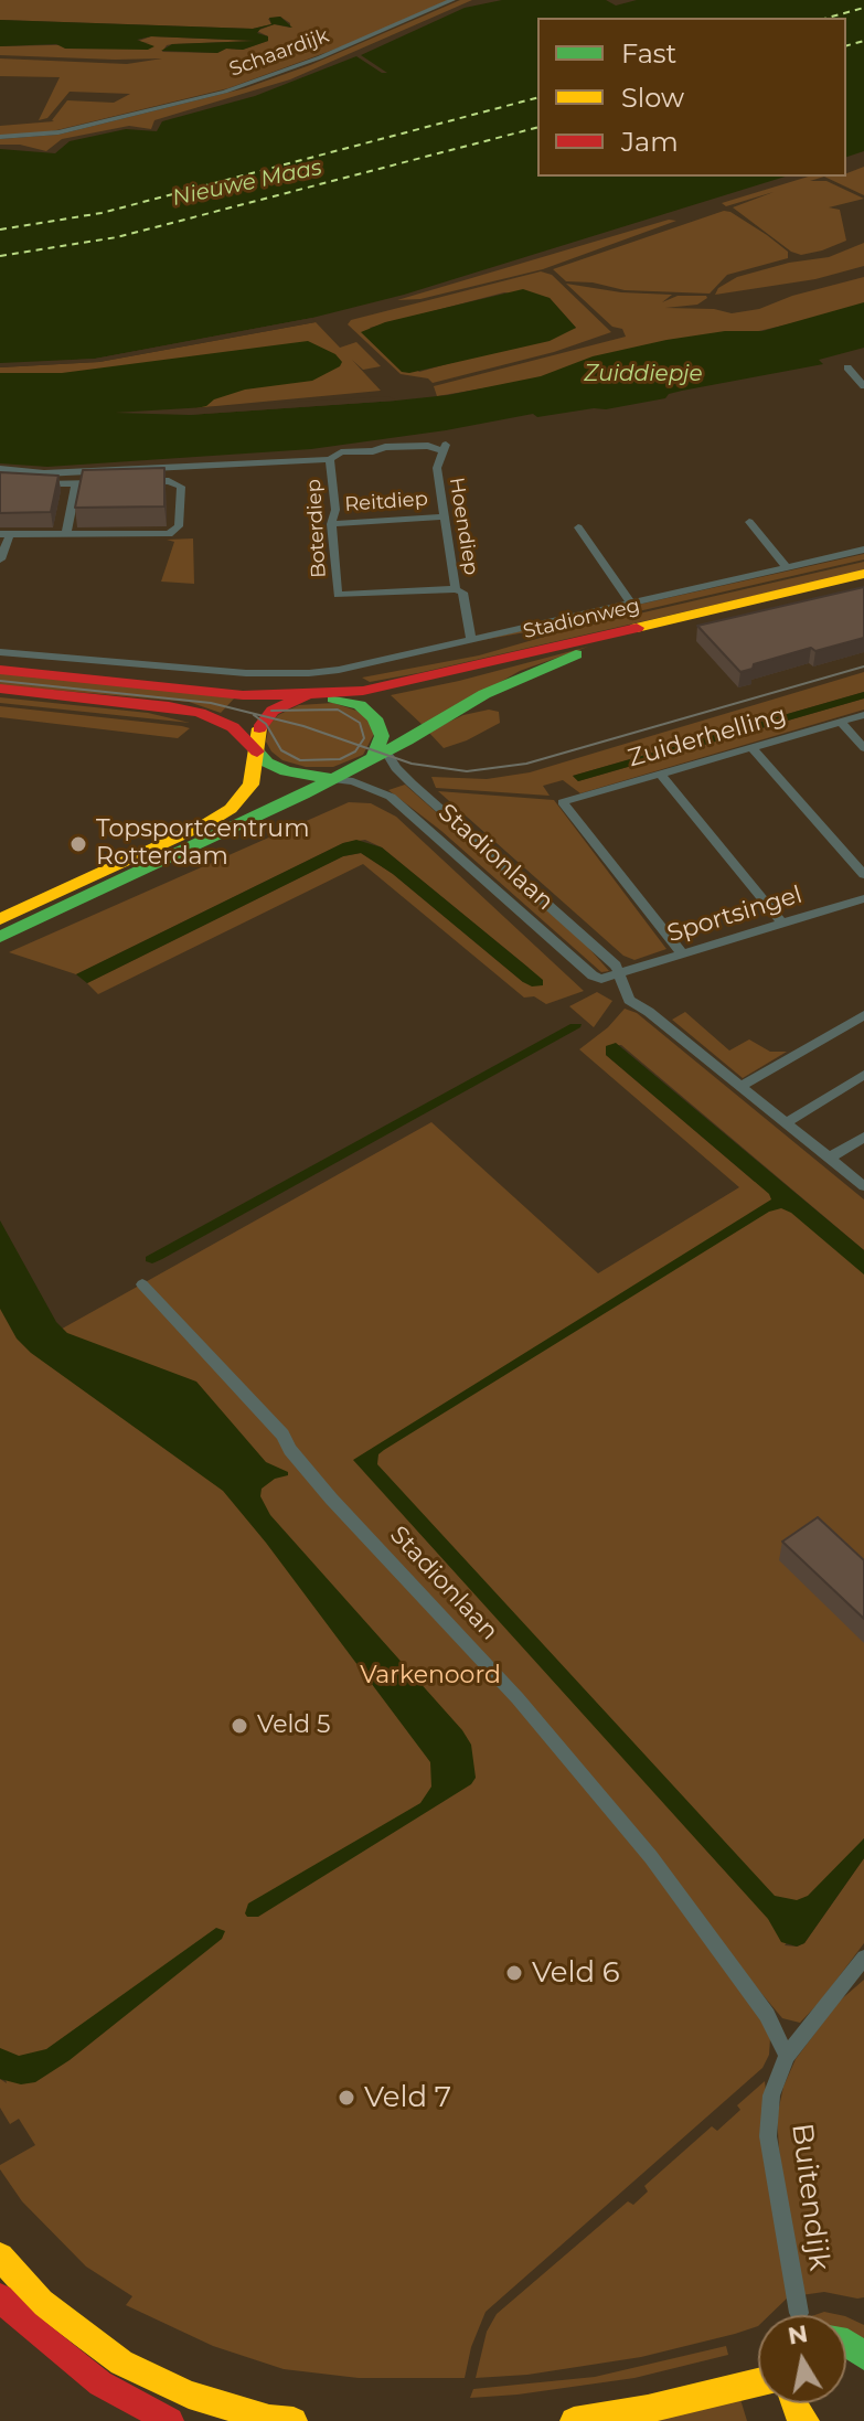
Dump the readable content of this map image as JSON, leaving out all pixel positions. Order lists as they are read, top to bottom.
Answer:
{
  "streets": {
    "main road": ["Stadionweg"],
    "street": [
      "Schaardijk",
      "Reitdiep",
      "Hoendiep",
      "Boterdiep",
      "Zuiderhelling",
      "Stadionlaan",
      "Sportsingel",
      "Buitendijk"
    ]
  },
  "crossings": [
    ["Reitdiep", "Hoendiep"],
    ["Reitdiep", "Boterdiep"],
    ["Hoendiep", "Boterdiep"],
    ["Hoendiep", "Stadionweg"],
    ["Stadionweg", "Stadionlaan"],
    ["Zuiderhelling", "Sportsingel"],
    ["Stadionlaan", "Sportsingel"],
    ["Stadionlaan", "Buitendijk"]
  ],
  "water": ["Nieuwe Maas", "Zuiddiepje"],
  "parks": ["Varkenoord"],
  "places": [
    "Topsportcentrum Rotterdam",
    "Veld 5",
    "Veld 6",
    "Veld 7"
  ],
  "legend": ["Fast", "Slow", "Jam"],
  "north": "top"
}
